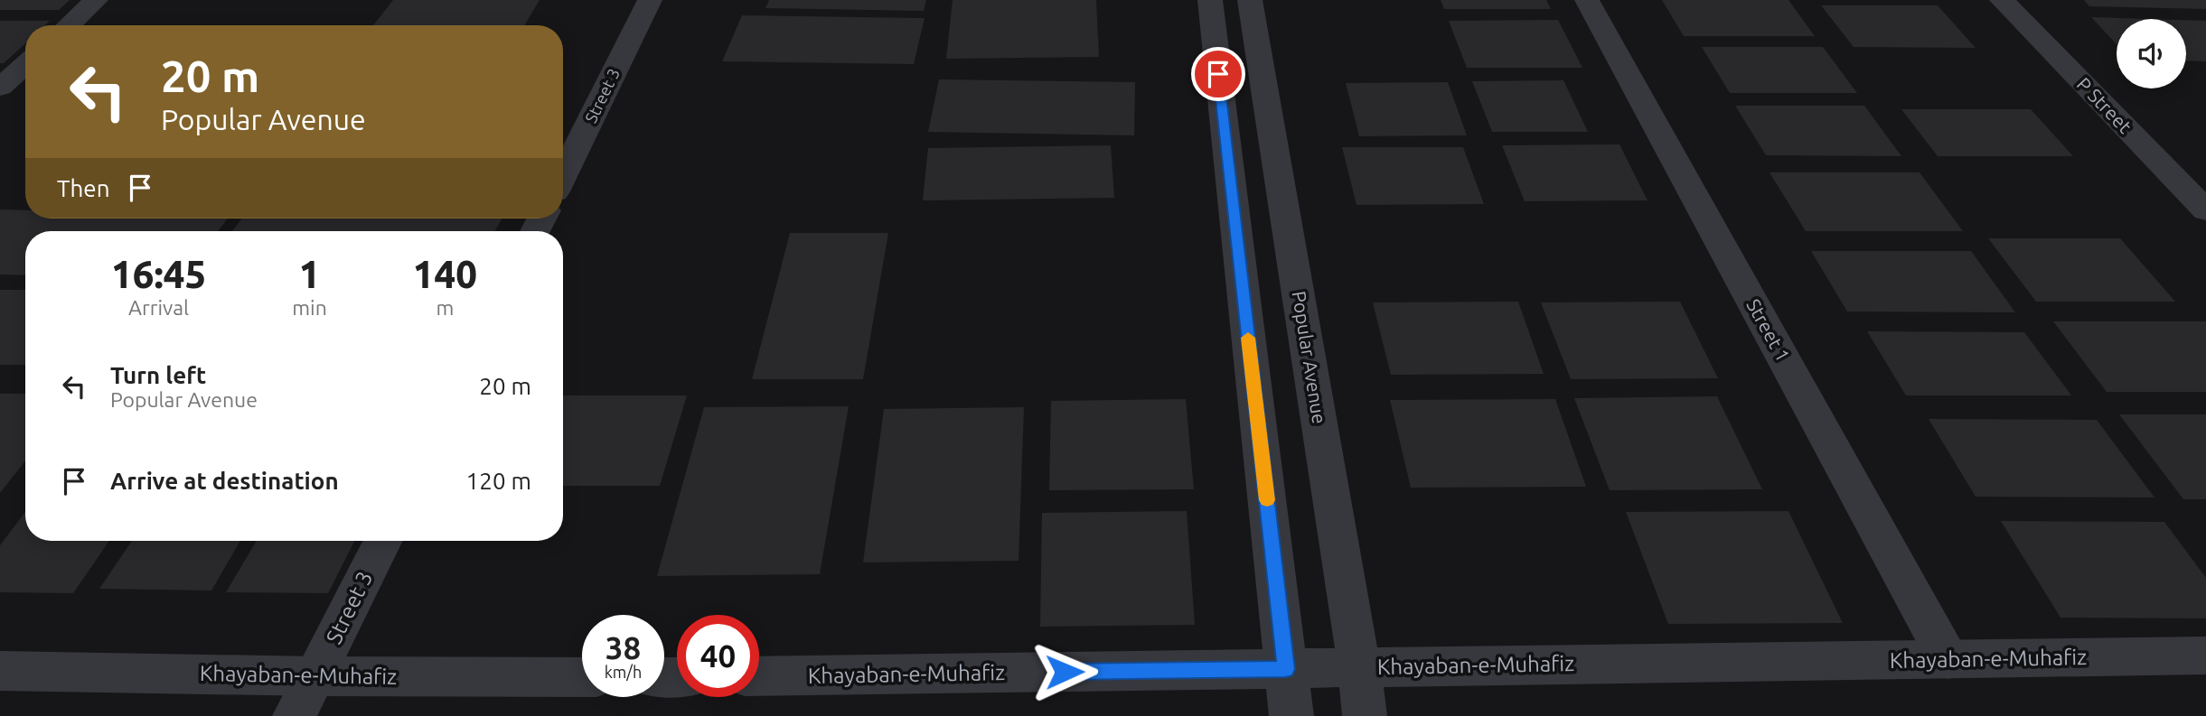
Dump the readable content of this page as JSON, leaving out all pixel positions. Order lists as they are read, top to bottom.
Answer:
{
  "streets": {
    "street": [
      "Street 3",
      "P Street",
      "Street 1",
      "Popular Avenue",
      "Khayaban-e-Muhafiz"
    ]
  },
  "crossings": [
    ["Street 3", "Khayaban-e-Muhafiz"],
    ["Street 1", "Khayaban-e-Muhafiz"],
    ["Popular Avenue", "Khayaban-e-Muhafiz"]
  ],
  "page": {
    "turn": ["20 m", "Popular Avenue"],
    "then": "Then",
    "eta": [
      "16:45",
      "Arrival",
      "1",
      "min",
      "140",
      "m"
    ],
    "list": [
      {
        "name": "Turn left",
        "note": "Popular Avenue",
        "value": "20 m"
      },
      {
        "name": "Arrive at destination",
        "value": "120 m"
      }
    ],
    "speed": "38 km/h",
    "limit": "40"
  }
}
